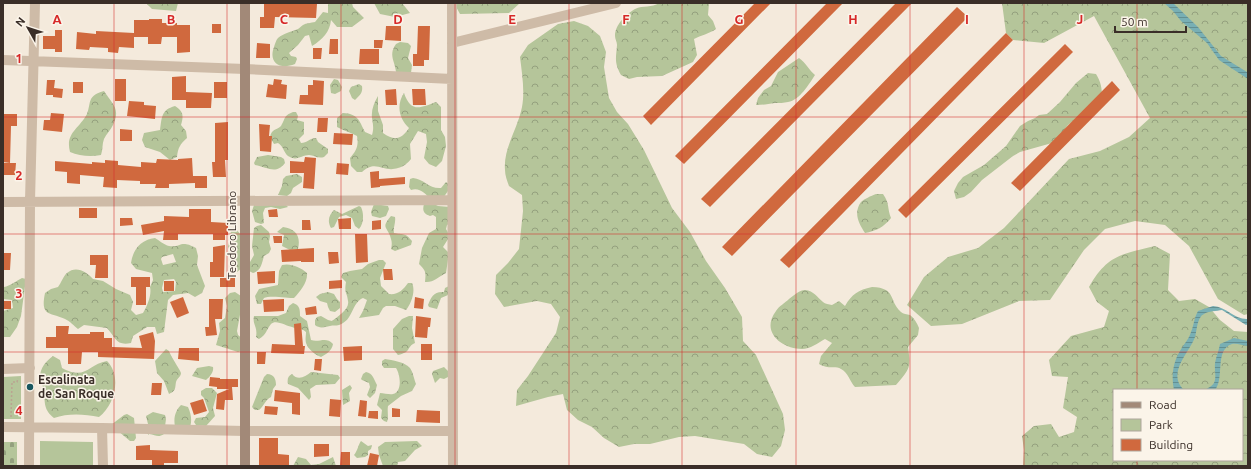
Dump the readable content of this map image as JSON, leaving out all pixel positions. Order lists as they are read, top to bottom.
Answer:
{
  "streets": {
    "main road": ["Teodoro Librano"]
  },
  "places": ["Escalinata de San Roque"],
  "legend": ["Road", "Park", "Building"],
  "scale_bar": "50 m",
  "north": "top left",
  "grid": {
    "columns": [
      "A",
      "B",
      "C",
      "D",
      "E",
      "F",
      "G",
      "H",
      "I",
      "J"
    ],
    "rows": [
      "1",
      "2",
      "3",
      "4"
    ]
  }
}
